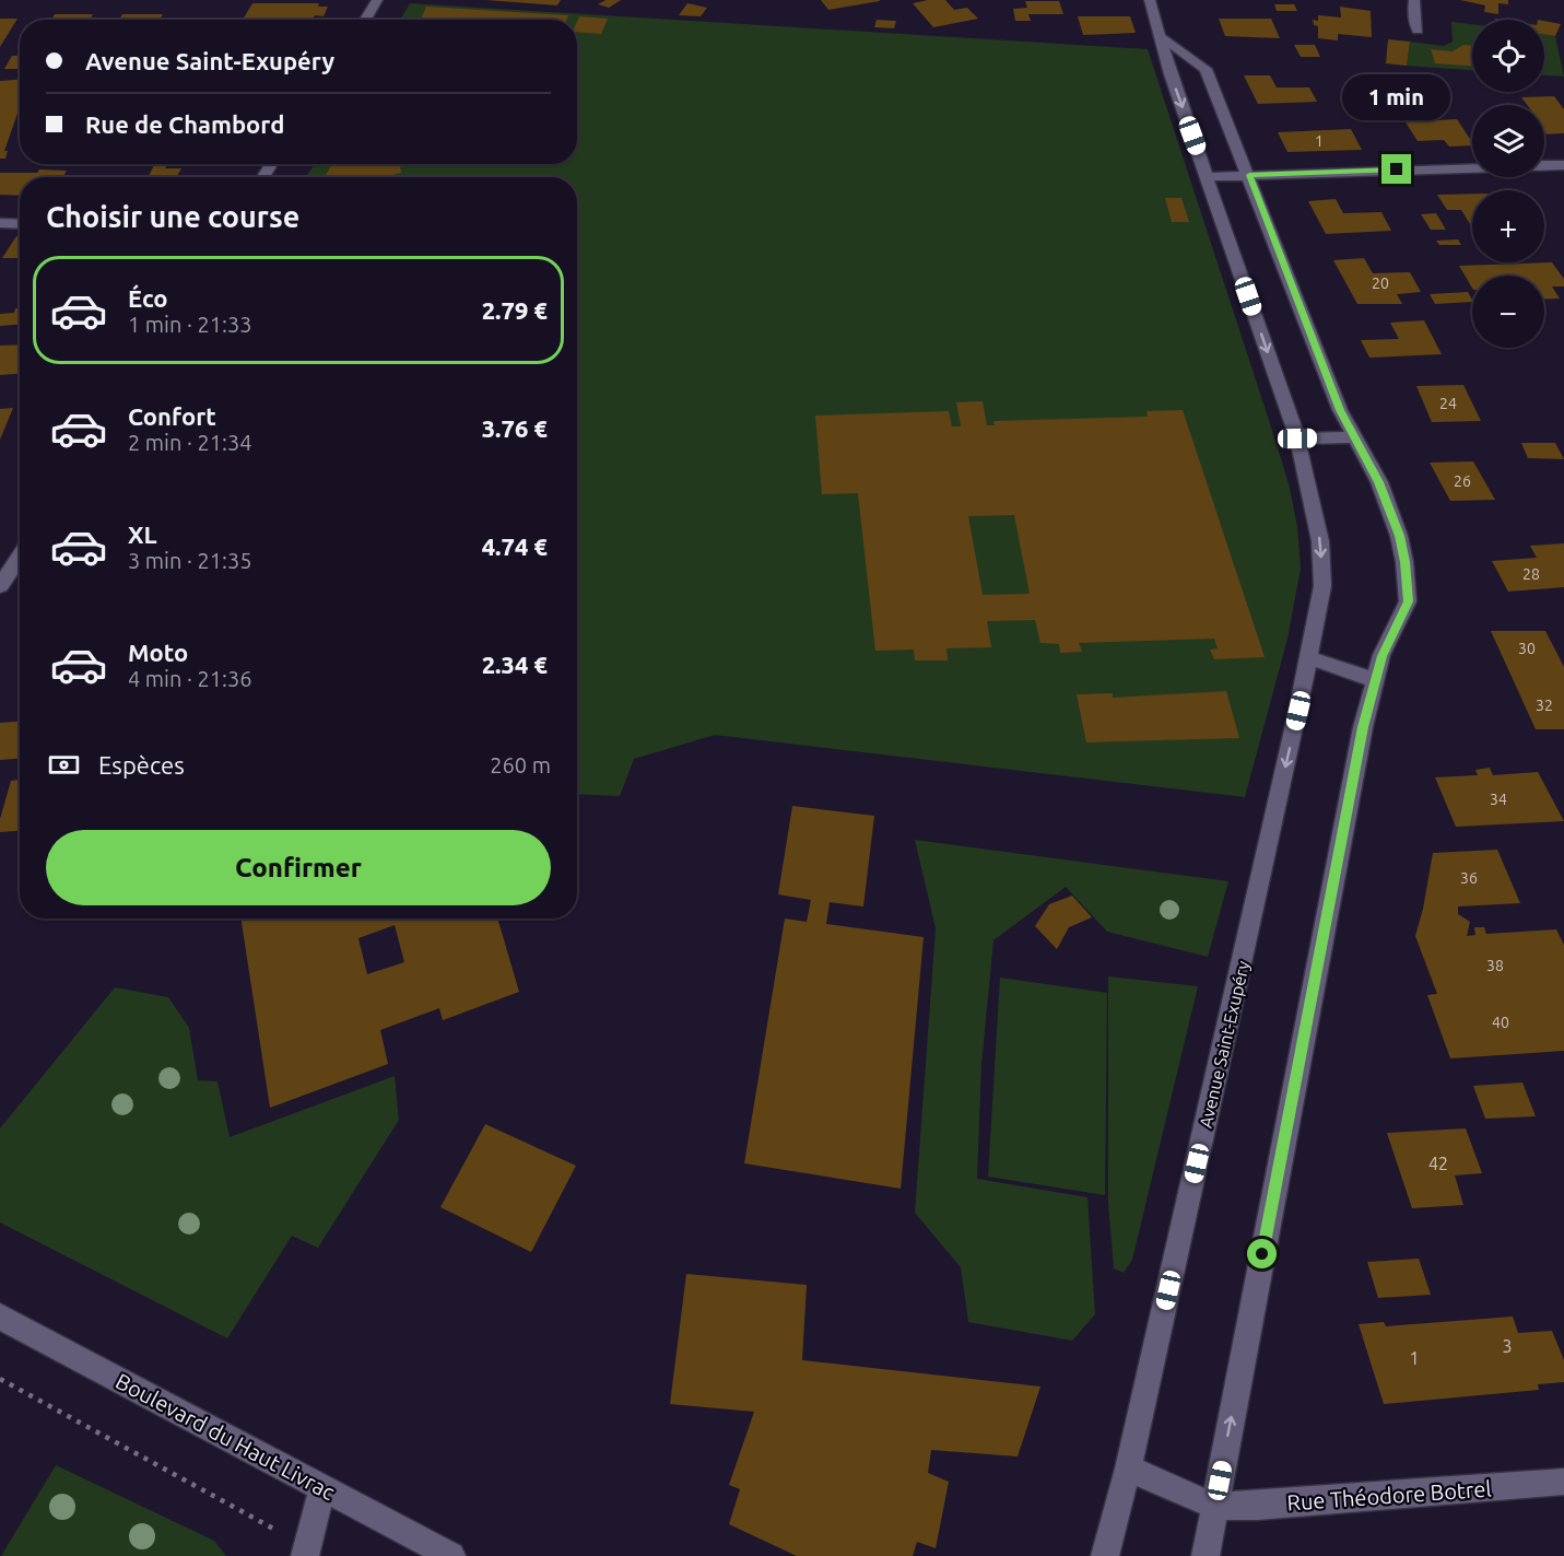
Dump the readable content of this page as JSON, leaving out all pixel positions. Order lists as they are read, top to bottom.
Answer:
{
  "streets": {
    "street": ["Avenue Saint-Exupéry", "Boulevard du Haut Livrac", "Rue Théodore Botrel"]
  },
  "house_numbers": [
    "1",
    "20",
    "24",
    "26",
    "28",
    "30",
    "32",
    "34",
    "36",
    "38",
    "40",
    "42",
    "3",
    "1"
  ],
  "page": {
    "map_buttons": ["+", "−"],
    "banner": ["Avenue Saint-Exupéry", "Rue de Chambord"],
    "bubble": "1 min",
    "heading": "Choisir une course",
    "list": [
      {
        "name": "Éco",
        "note": "1 min · 21:33",
        "value": "2.79 €"
      },
      {
        "name": "Confort",
        "note": "2 min · 21:34",
        "value": "3.76 €"
      },
      {
        "name": "XL",
        "note": "3 min · 21:35",
        "value": "4.74 €"
      },
      {
        "name": "Moto",
        "note": "4 min · 21:36",
        "value": "2.34 €"
      }
    ],
    "pay": ["Espèces", "260 m"],
    "buttons": "Confirmer"
  }
}
